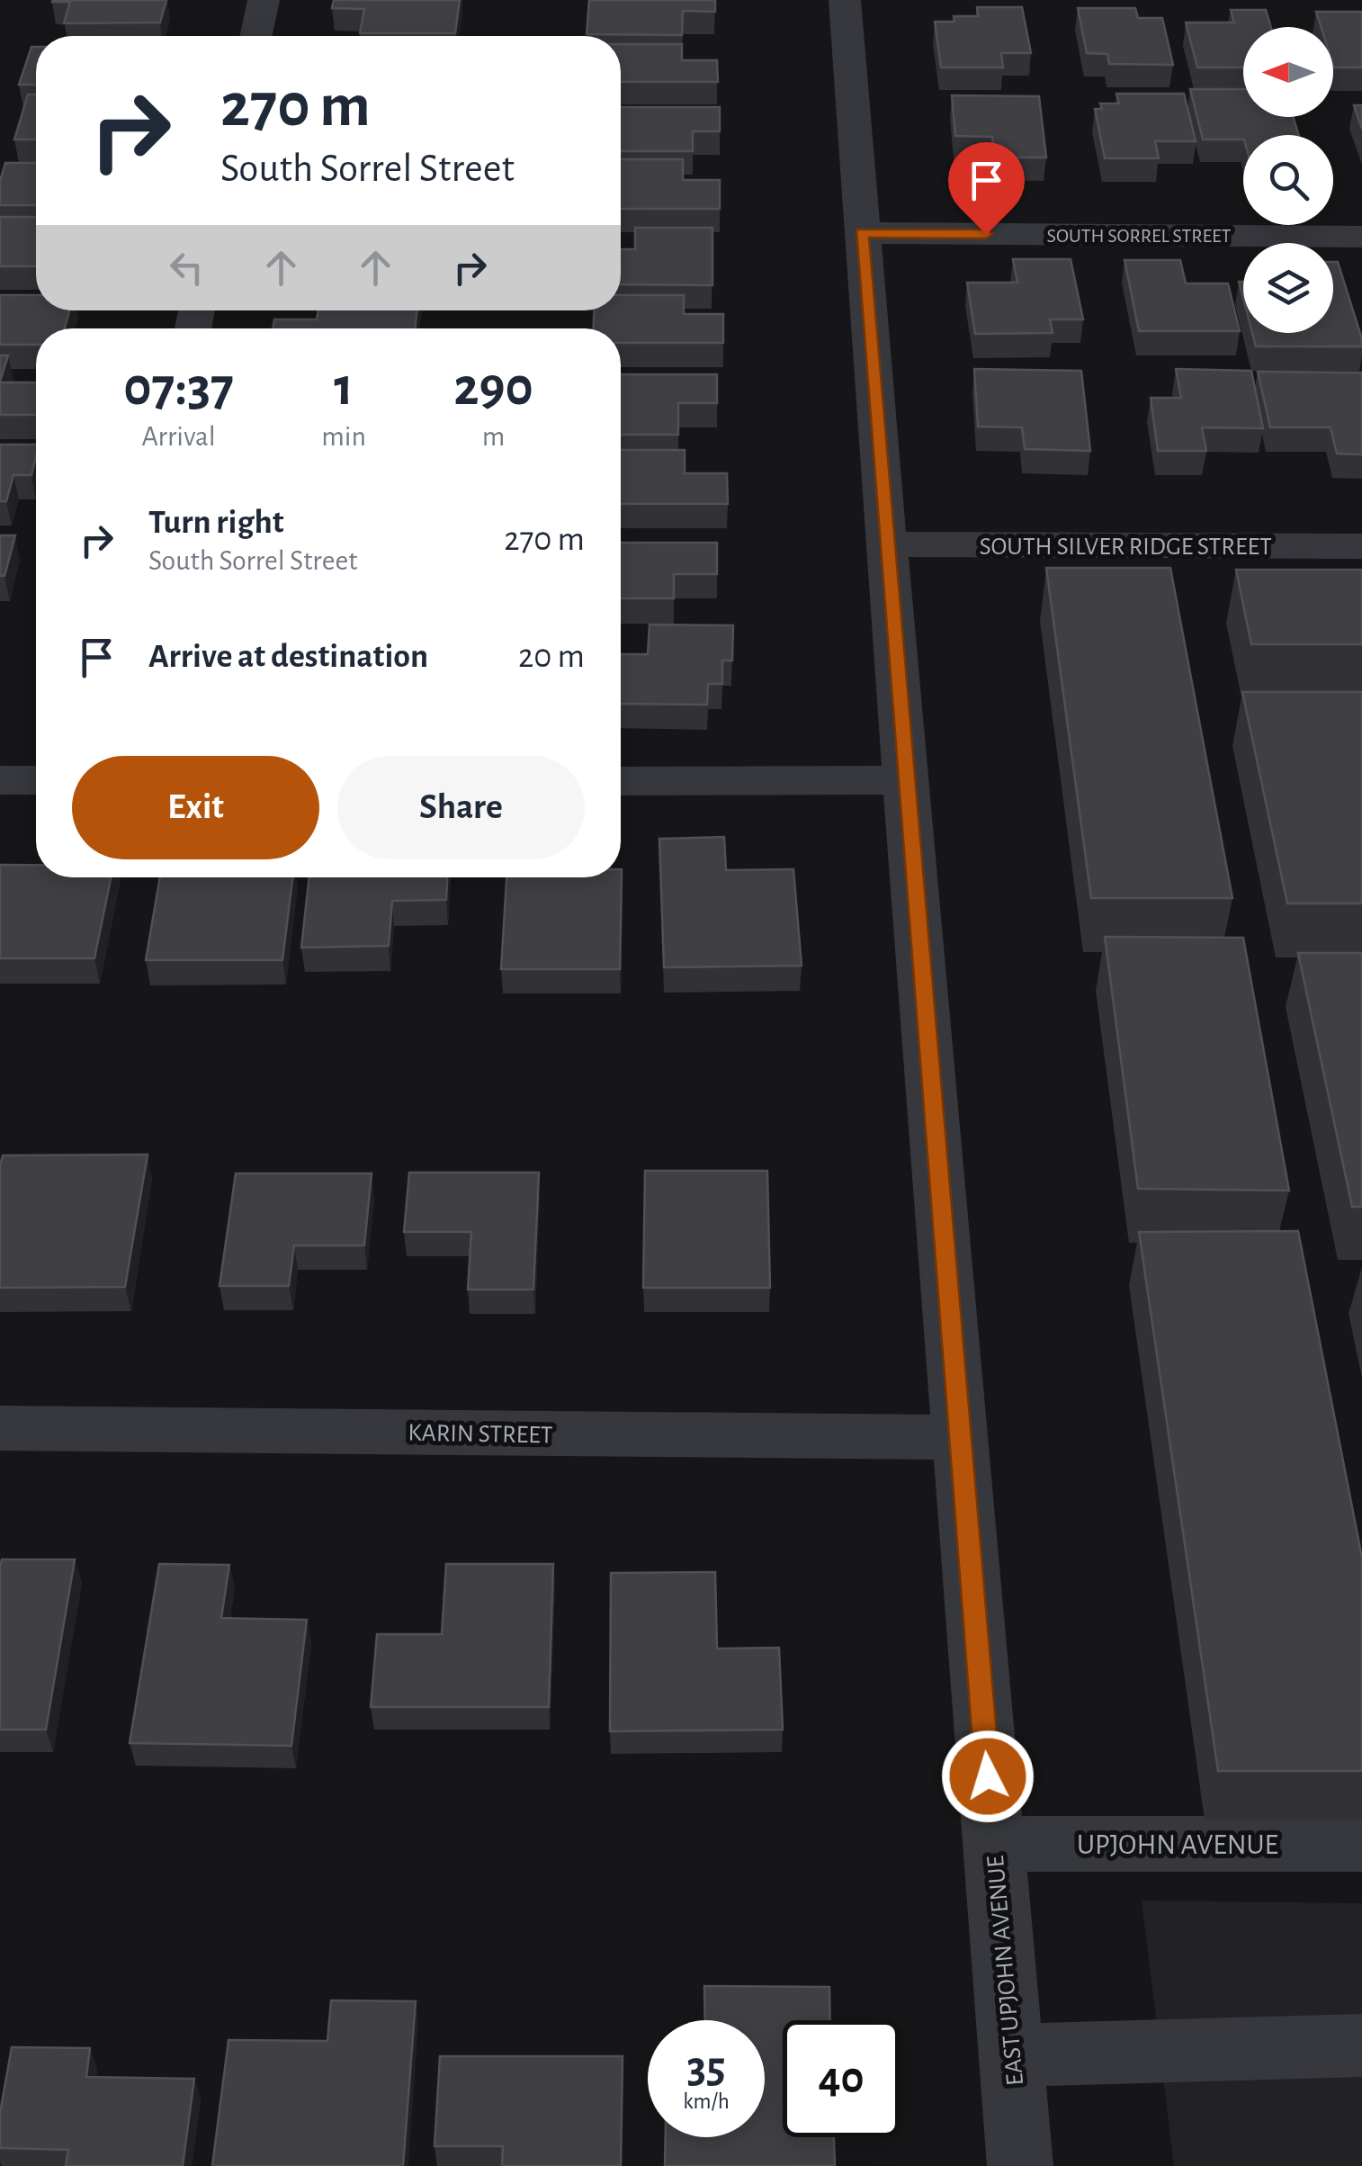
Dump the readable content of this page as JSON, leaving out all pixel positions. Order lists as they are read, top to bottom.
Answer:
{
  "streets": {
    "street": [
      "SOUTH SORREL STREET",
      "SOUTH SILVER RIDGE STREET",
      "KARIN STREET",
      "UPJOHN AVENUE",
      "EAST UPJOHN AVENUE"
    ]
  },
  "crossings": [
    ["SOUTH SORREL STREET", "EAST UPJOHN AVENUE"],
    ["SOUTH SILVER RIDGE STREET", "EAST UPJOHN AVENUE"],
    ["KARIN STREET", "EAST UPJOHN AVENUE"],
    ["UPJOHN AVENUE", "EAST UPJOHN AVENUE"]
  ],
  "north": "left",
  "page": {
    "turn": ["270 m", "South Sorrel Street"],
    "eta": [
      "07:37",
      "Arrival",
      "1",
      "min",
      "290",
      "m"
    ],
    "list": [
      {
        "name": "Turn right",
        "note": "South Sorrel Street",
        "value": "270 m"
      },
      {
        "name": "Arrive at destination",
        "value": "20 m"
      }
    ],
    "buttons": ["Exit", "Share"],
    "speed": "35 km/h",
    "limit": "40"
  }
}
